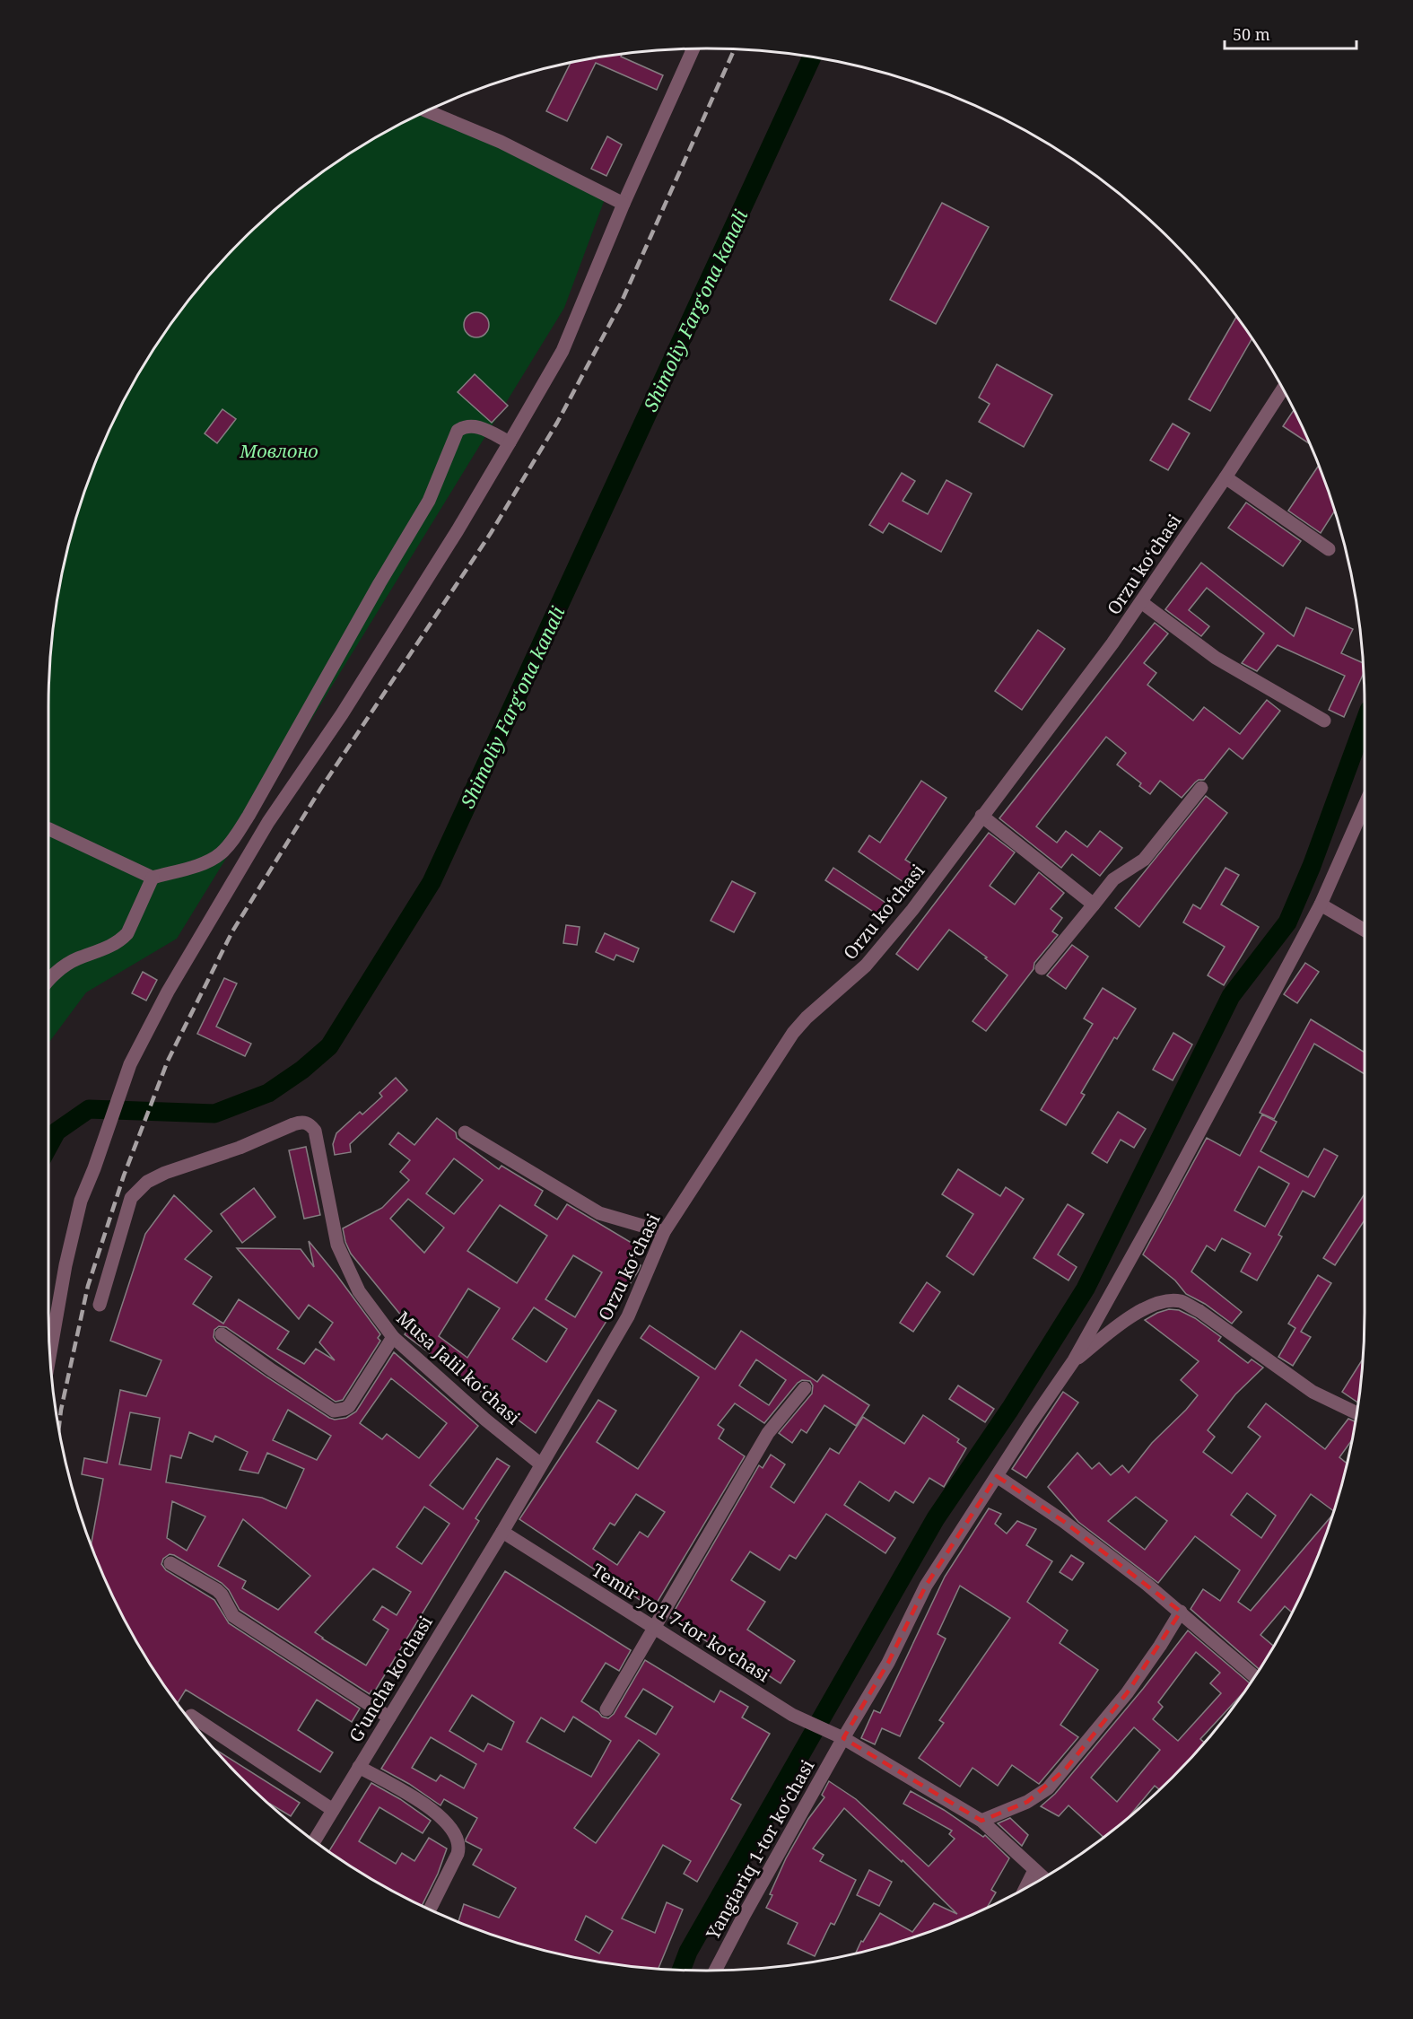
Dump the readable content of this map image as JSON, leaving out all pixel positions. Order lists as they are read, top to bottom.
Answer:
{
  "streets": {
    "street": [
      "Orzu koʻchasi",
      "Musa Jalil koʻchasi",
      "Temir yoʻl 7-tor koʻchasi",
      "G'uncha ko'chasi",
      "Yangiariq 1-tor koʻchasi"
    ]
  },
  "crossings": [
    ["Orzu koʻchasi", "Musa Jalil koʻchasi"],
    ["Orzu koʻchasi", "Temir yoʻl 7-tor koʻchasi"],
    ["Orzu koʻchasi", "G'uncha ko'chasi"],
    ["Temir yoʻl 7-tor koʻchasi", "G'uncha ko'chasi"],
    ["Temir yoʻl 7-tor koʻchasi", "Yangiariq 1-tor koʻchasi"]
  ],
  "water": ["Shimoliy Fargʻona kanali"],
  "parks": ["Мовлоно"],
  "scale_bar": "50 m"
}
